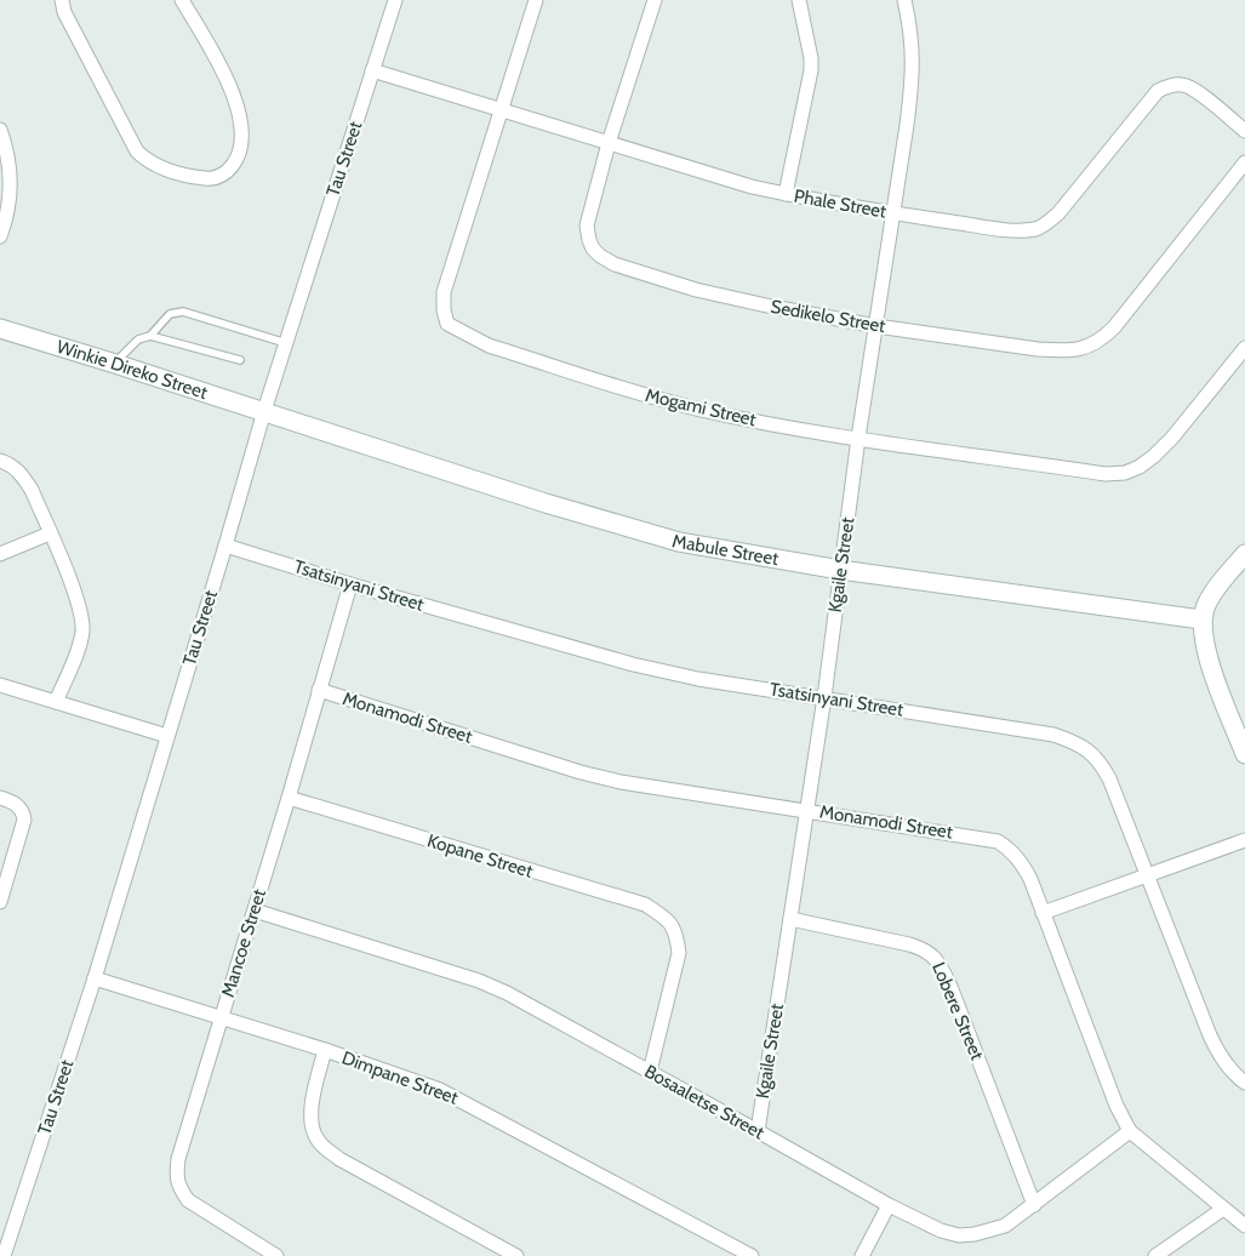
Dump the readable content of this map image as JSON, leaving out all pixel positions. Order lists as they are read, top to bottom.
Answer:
{
  "streets": {
    "street": [
      "Tau Street",
      "Phale Street",
      "Sedikelo Street",
      "Winkie Direko Street",
      "Mogami Street",
      "Mabule Street",
      "Kgaile Street",
      "Tsatsinyani Street",
      "Monamodi Street",
      "Kopane Street",
      "Mancoe Street",
      "Lobere Street",
      "Dimpane Street",
      "Bosaaletse Street"
    ]
  },
  "crossings": [
    ["Tau Street", "Phale Street"],
    ["Tau Street", "Winkie Direko Street"],
    ["Tau Street", "Mabule Street"],
    ["Tau Street", "Tsatsinyani Street"],
    ["Tau Street", "Dimpane Street"],
    ["Phale Street", "Sedikelo Street"],
    ["Phale Street", "Mogami Street"],
    ["Phale Street", "Kgaile Street"],
    ["Sedikelo Street", "Kgaile Street"],
    ["Winkie Direko Street", "Mabule Street"],
    ["Mogami Street", "Kgaile Street"],
    ["Mabule Street", "Kgaile Street"],
    ["Kgaile Street", "Tsatsinyani Street"],
    ["Kgaile Street", "Monamodi Street"],
    ["Kgaile Street", "Lobere Street"],
    ["Kgaile Street", "Bosaaletse Street"],
    ["Tsatsinyani Street", "Mancoe Street"],
    ["Monamodi Street", "Mancoe Street"],
    ["Monamodi Street", "Bosaaletse Street"],
    ["Kopane Street", "Mancoe Street"],
    ["Kopane Street", "Bosaaletse Street"],
    ["Mancoe Street", "Dimpane Street"],
    ["Mancoe Street", "Bosaaletse Street"],
    ["Lobere Street", "Bosaaletse Street"]
  ]
}
